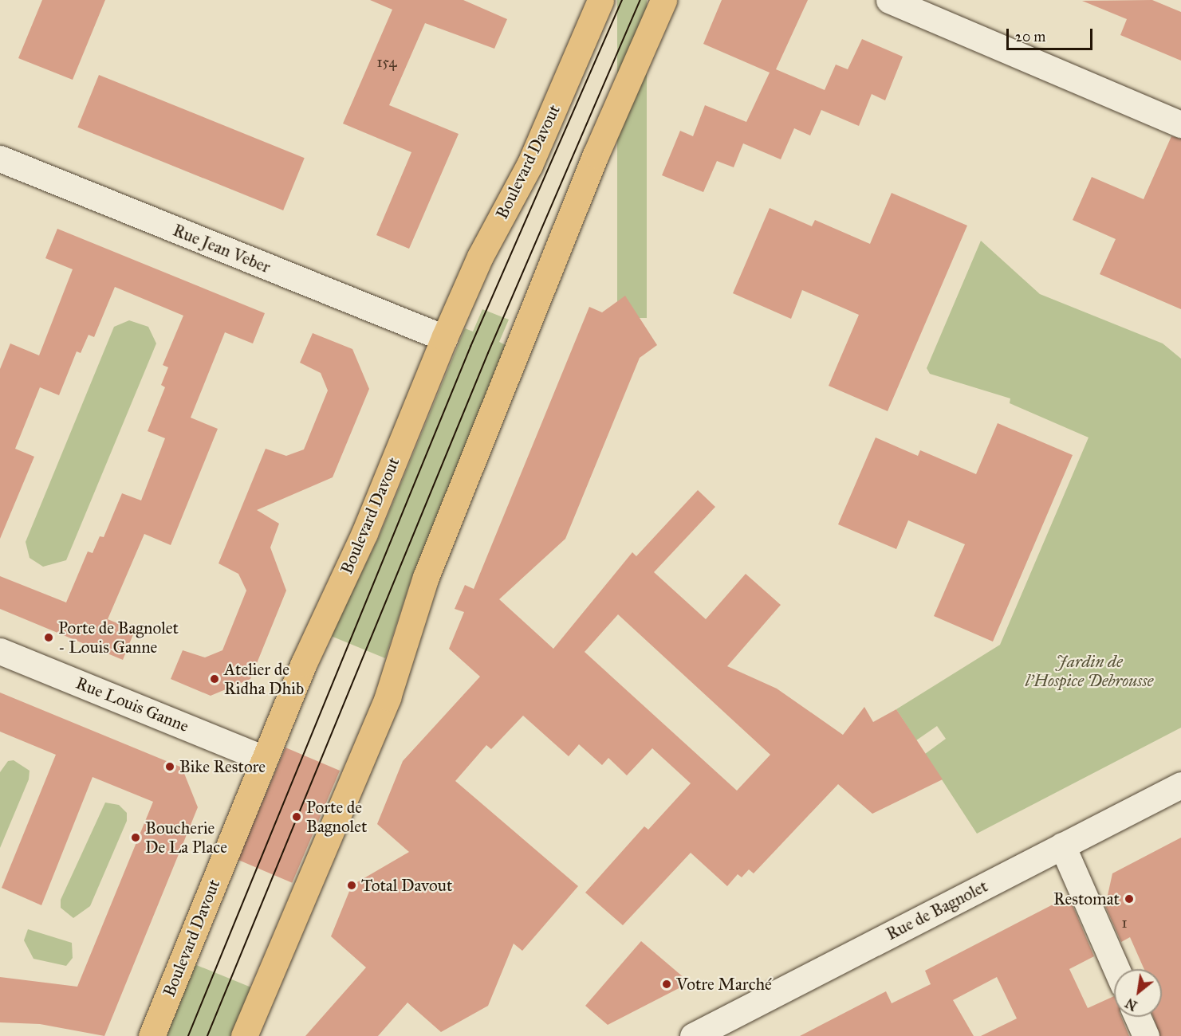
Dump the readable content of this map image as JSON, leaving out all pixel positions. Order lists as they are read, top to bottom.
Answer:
{
  "streets": {
    "main road": ["Boulevard Davout"],
    "street": ["Rue Jean Veber", "Rue Louis Ganne", "Rue de Bagnolet"]
  },
  "crossings": [
    ["Boulevard Davout", "Rue Jean Veber"],
    ["Boulevard Davout", "Rue Louis Ganne"]
  ],
  "parks": ["Jardin de l'Hospice Debrousse"],
  "places": [
    "Porte de Bagnolet - Louis Ganne",
    "Atelier de Ridha Dhib",
    "Bike Restore",
    "Porte de Bagnolet",
    "Boucherie De La Place",
    "Total Davout",
    "Restomat",
    "Votre Marché"
  ],
  "house_numbers": ["154", "1"],
  "scale_bar": "20 m",
  "north": "bottom left"
}
